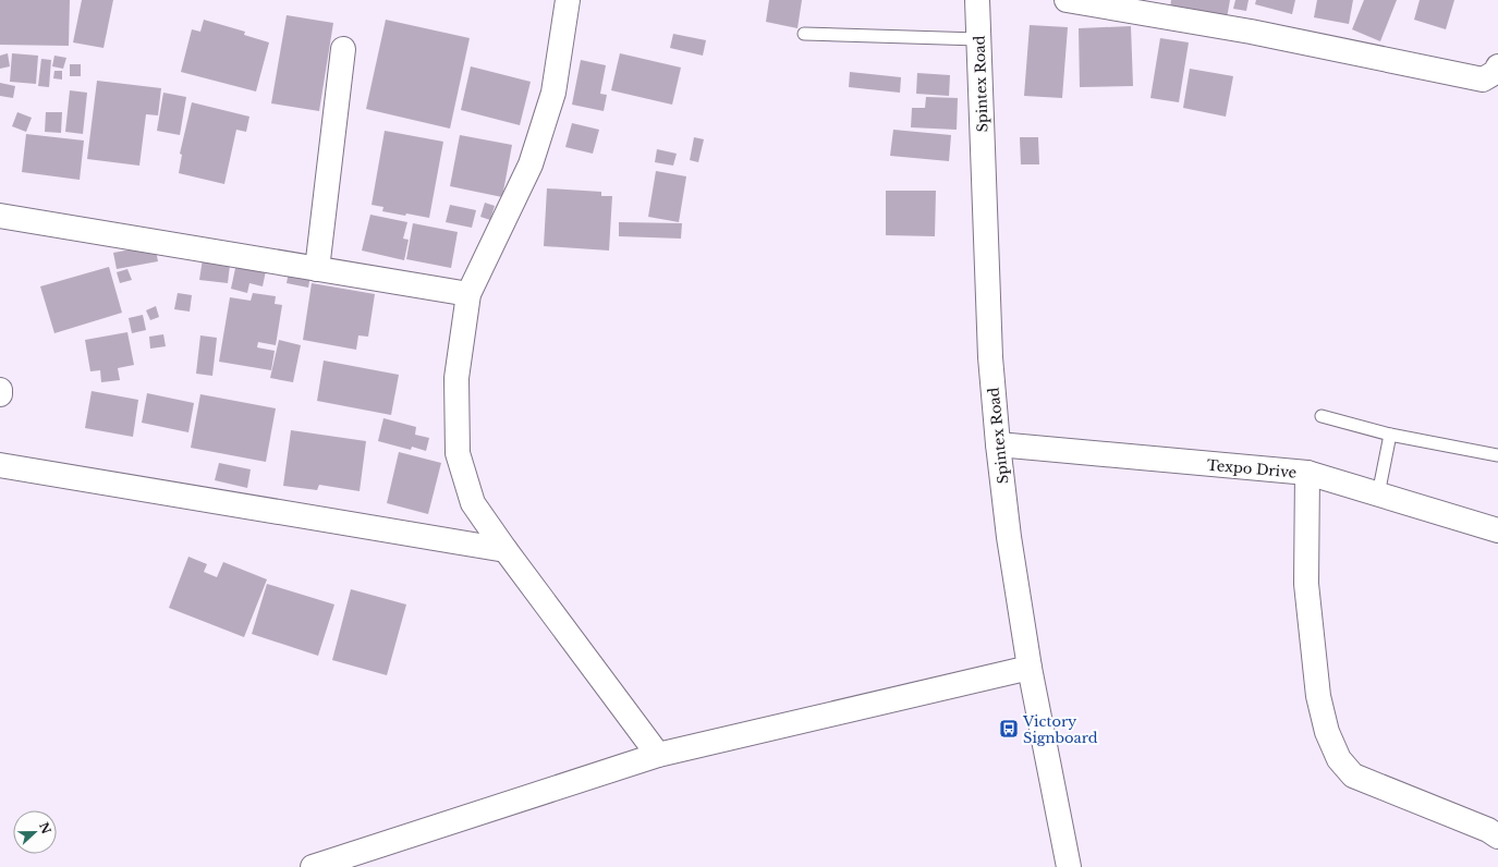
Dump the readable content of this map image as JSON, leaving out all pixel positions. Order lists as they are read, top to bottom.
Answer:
{
  "streets": {
    "street": ["Spintex Road", "Texpo Drive"]
  },
  "crossings": [
    ["Spintex Road", "Texpo Drive"]
  ],
  "places": {
    "bus stop": ["Victory Signboard"]
  },
  "north": "right"
}
